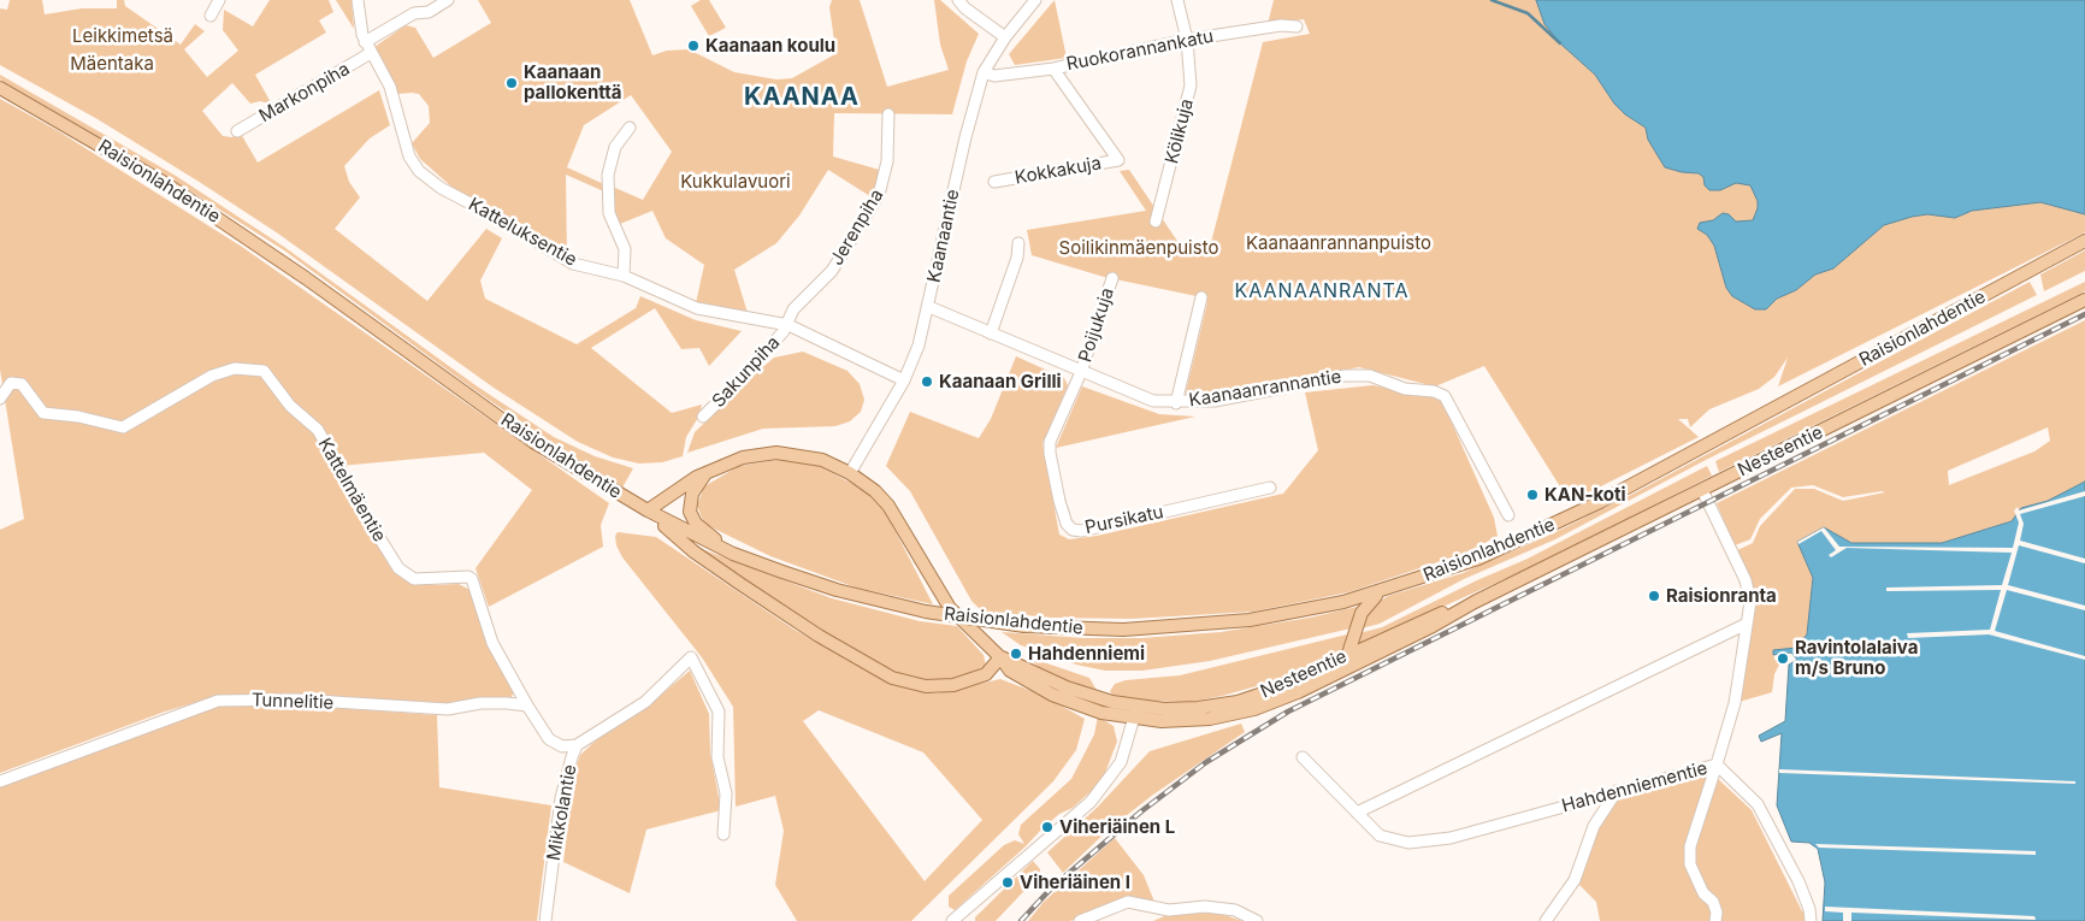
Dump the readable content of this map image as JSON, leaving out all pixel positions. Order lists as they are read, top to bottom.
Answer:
{
  "streets": {
    "main road": ["Raisionlahdentie", "Nesteentie"],
    "street": [
      "Ruokorannankatu",
      "Markonpiha",
      "Kölikuja",
      "Kokkakuja",
      "Jerenpiha",
      "Katteluksentie",
      "Kaanaantie",
      "Poijukuja",
      "Sakunpiha",
      "Kaanaanrannantie",
      "Kattelmäentie",
      "Pursikatu",
      "Tunnelitie",
      "Hahdenniementie",
      "Mikkolantie"
    ]
  },
  "crossings": [
    ["Ruokorannankatu", "Kölikuja"],
    ["Ruokorannankatu", "Kokkakuja"],
    ["Ruokorannankatu", "Kaanaantie"],
    ["Markonpiha", "Katteluksentie"],
    ["Jerenpiha", "Katteluksentie"],
    ["Jerenpiha", "Sakunpiha"],
    ["Katteluksentie", "Kaanaantie"],
    ["Katteluksentie", "Sakunpiha"],
    ["Kaanaantie", "Kaanaanrannantie"],
    ["Poijukuja", "Kaanaanrannantie"],
    ["Poijukuja", "Pursikatu"],
    ["Kaanaanrannantie", "Pursikatu"],
    ["Nesteentie", "Hahdenniementie"],
    ["Kattelmäentie", "Tunnelitie"]
  ],
  "districts": ["KAANAA", "KAANAANRANTA"],
  "parks": [
    "Leikkimetsä",
    "Mäentaka",
    "Kukkulavuori",
    "Kaanaanrannanpuisto",
    "Soilikinmäenpuisto"
  ],
  "places": [
    "Kaanaan koulu",
    "Kaanaan pallokenttä",
    "Kaanaan Grilli",
    "KAN-koti",
    "Raisionranta",
    "Hahdenniemi",
    "Ravintolalaiva m/s Bruno",
    "Viheriäinen L",
    "Viheriäinen I"
  ]
}
